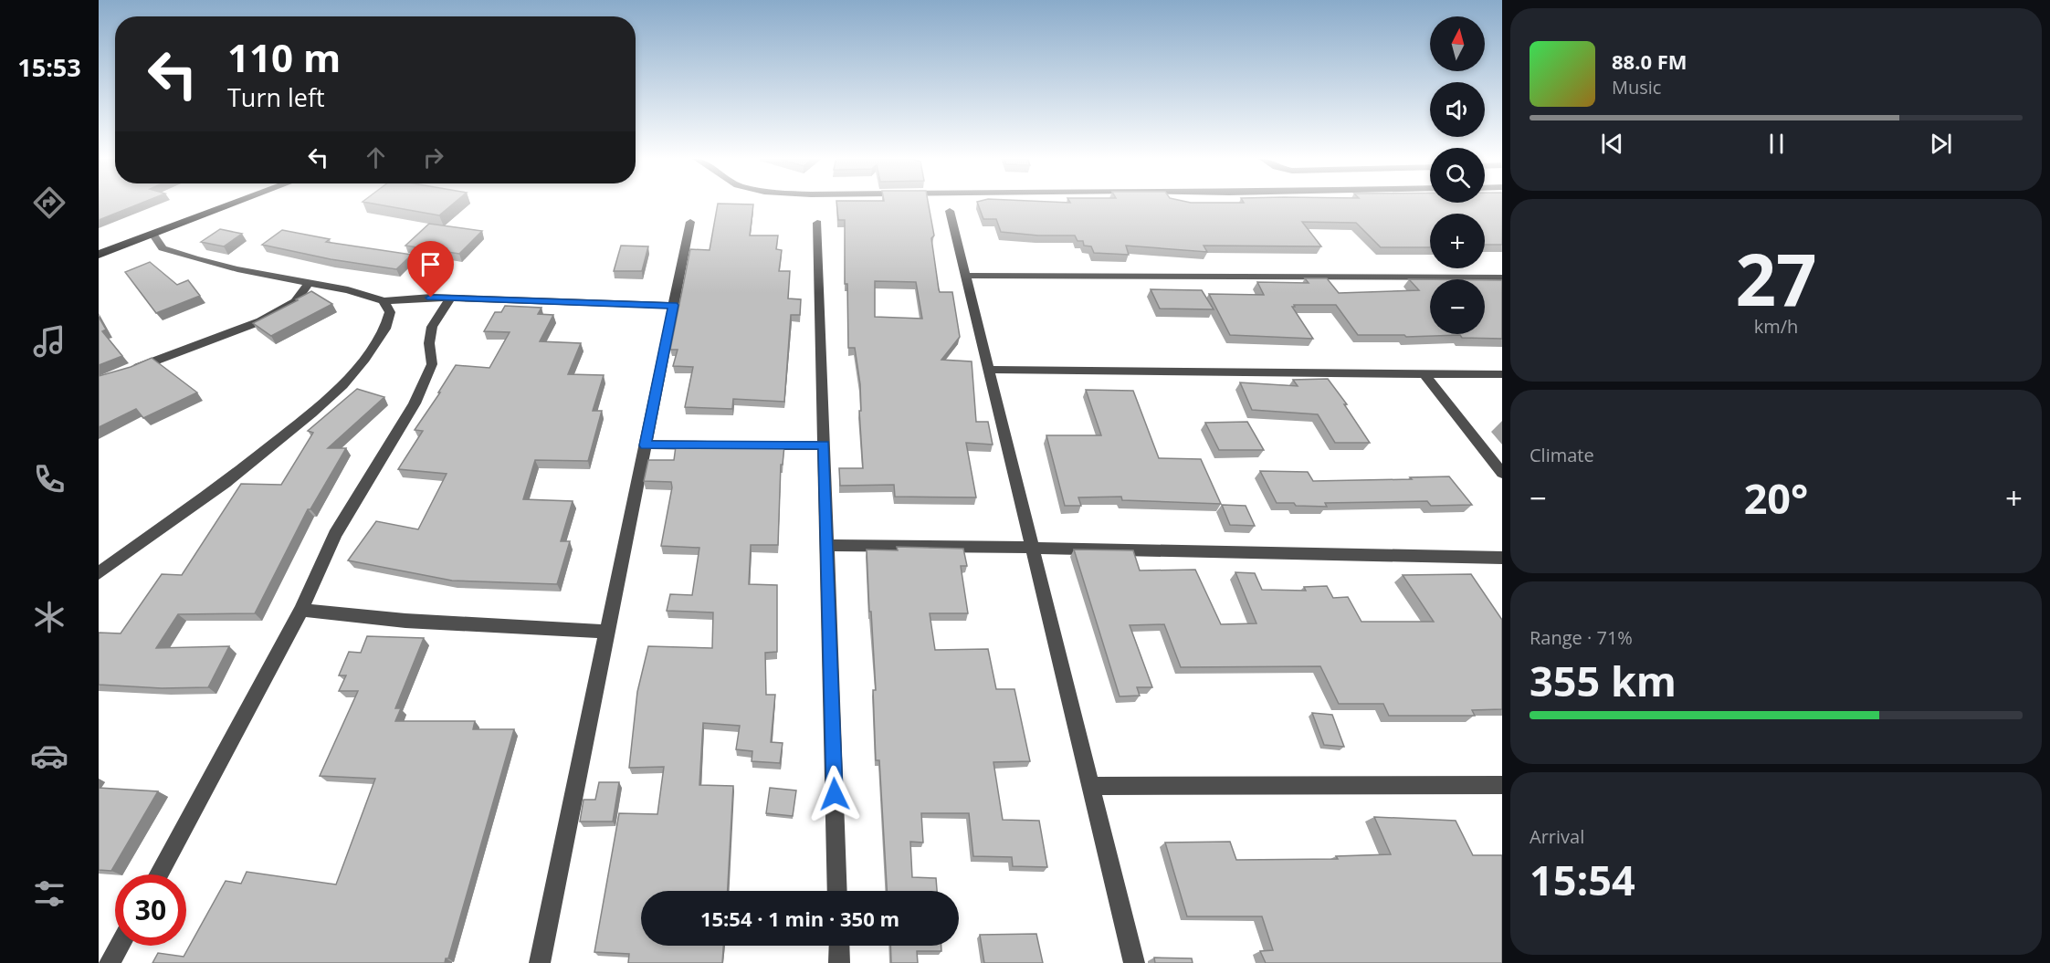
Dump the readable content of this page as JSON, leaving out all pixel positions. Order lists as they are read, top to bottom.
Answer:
{
  "north": "top",
  "page": {
    "tabs": "15:53",
    "map_buttons": ["+", "−"],
    "turn": ["110 m", "Turn left"],
    "song": ["88.0 FM", "Music"],
    "tile": [
      ["27", "km/h"],
      "Climate",
      ["Range · 71%", "355 km"],
      ["Arrival", "15:54"]
    ],
    "heat": ["−", "20°", "+"],
    "limit": "30",
    "trip": "15:54 · 1 min · 350 m"
  }
}
